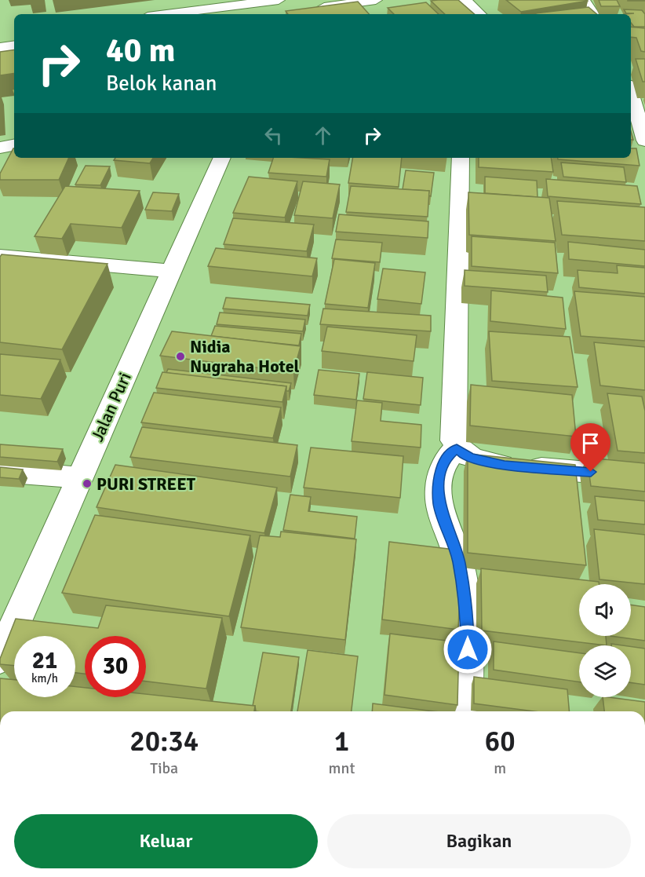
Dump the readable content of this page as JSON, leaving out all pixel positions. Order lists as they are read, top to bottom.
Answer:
{
  "streets": {
    "street": ["Jalan Puri"]
  },
  "places": ["Nidia Nugraha Hotel", "PURI STREET"],
  "page": {
    "turn": ["40 m", "Belok kanan"],
    "speed": "21 km/h",
    "limit": "30",
    "eta": [
      "20:34",
      "Tiba",
      "1",
      "mnt",
      "60",
      "m"
    ],
    "buttons": ["Keluar", "Bagikan"]
  }
}
